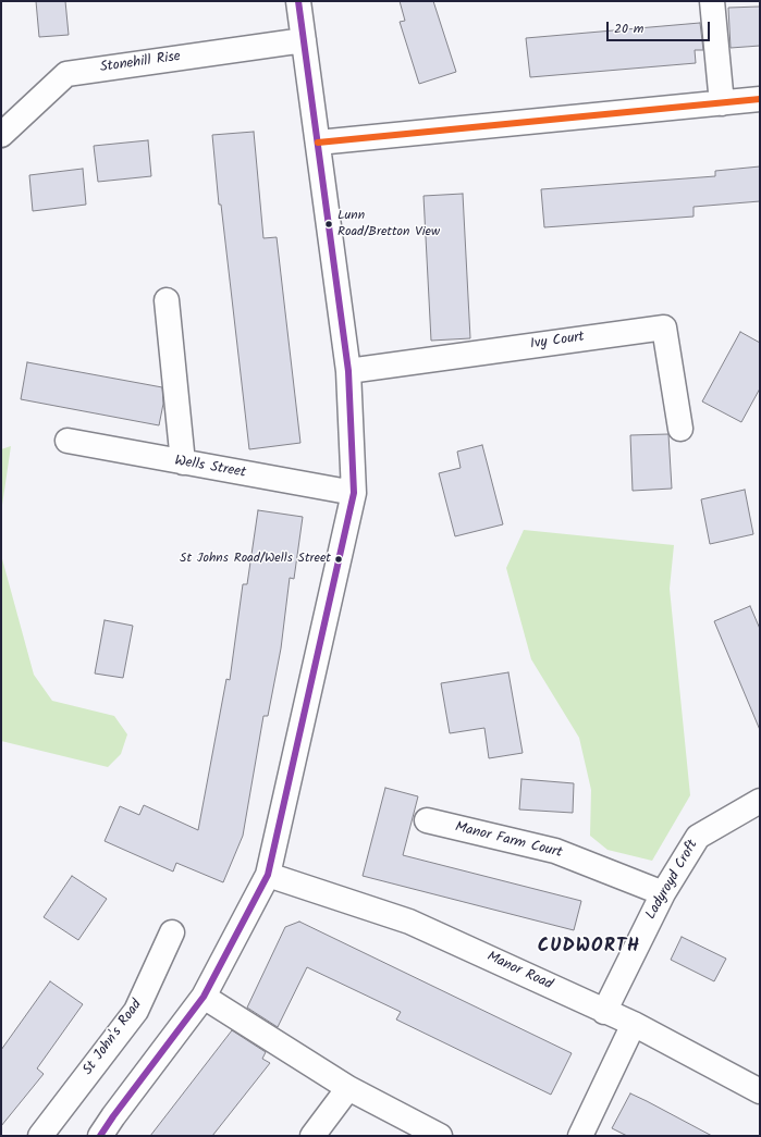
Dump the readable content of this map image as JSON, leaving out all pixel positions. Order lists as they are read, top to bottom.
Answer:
{
  "streets": {
    "street": [
      "Stonehill Rise",
      "Ivy Court",
      "Wells Street",
      "Manor Farm Court",
      "Ladyroyd Croft",
      "Manor Road",
      "St John's Road"
    ]
  },
  "crossings": [
    ["Manor Farm Court", "Ladyroyd Croft"],
    ["Ladyroyd Croft", "Manor Road"]
  ],
  "districts": ["CUDWORTH"],
  "places": ["Lunn Road/Bretton View", "St Johns Road/Wells Street"],
  "scale_bar": "20 m"
}
